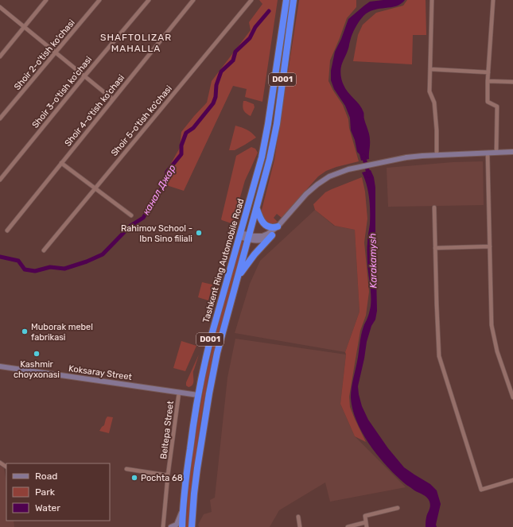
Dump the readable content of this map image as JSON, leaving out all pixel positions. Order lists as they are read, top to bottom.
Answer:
{
  "streets": {
    "highway": ["D001", "Tashkent Ring Automobile Road"],
    "main road": ["Koksaray Street"],
    "street": [
      "Shoir 2-o'tish ko'chasi",
      "Shoir 3-o'tish ko'chasi",
      "Shoir 4-o'tish ko'chasi",
      "Shoir 5-o'tish ko'chasi",
      "Beltepa Street"
    ]
  },
  "crossings": [
    ["Tashkent Ring Automobile Road", "Koksaray Street"],
    ["Koksaray Street", "Beltepa Street"]
  ],
  "districts": ["SHAFTOLIZAR MAHALLA"],
  "water": ["канал Джар", "Karakamysh"],
  "places": [
    "Rahimov School - Ibn Sino filiali",
    "Muborak mebel fabrikasi",
    "Kashmir choyxonasi",
    "Pochta 68"
  ],
  "legend": ["Road", "Park", "Water"]
}
